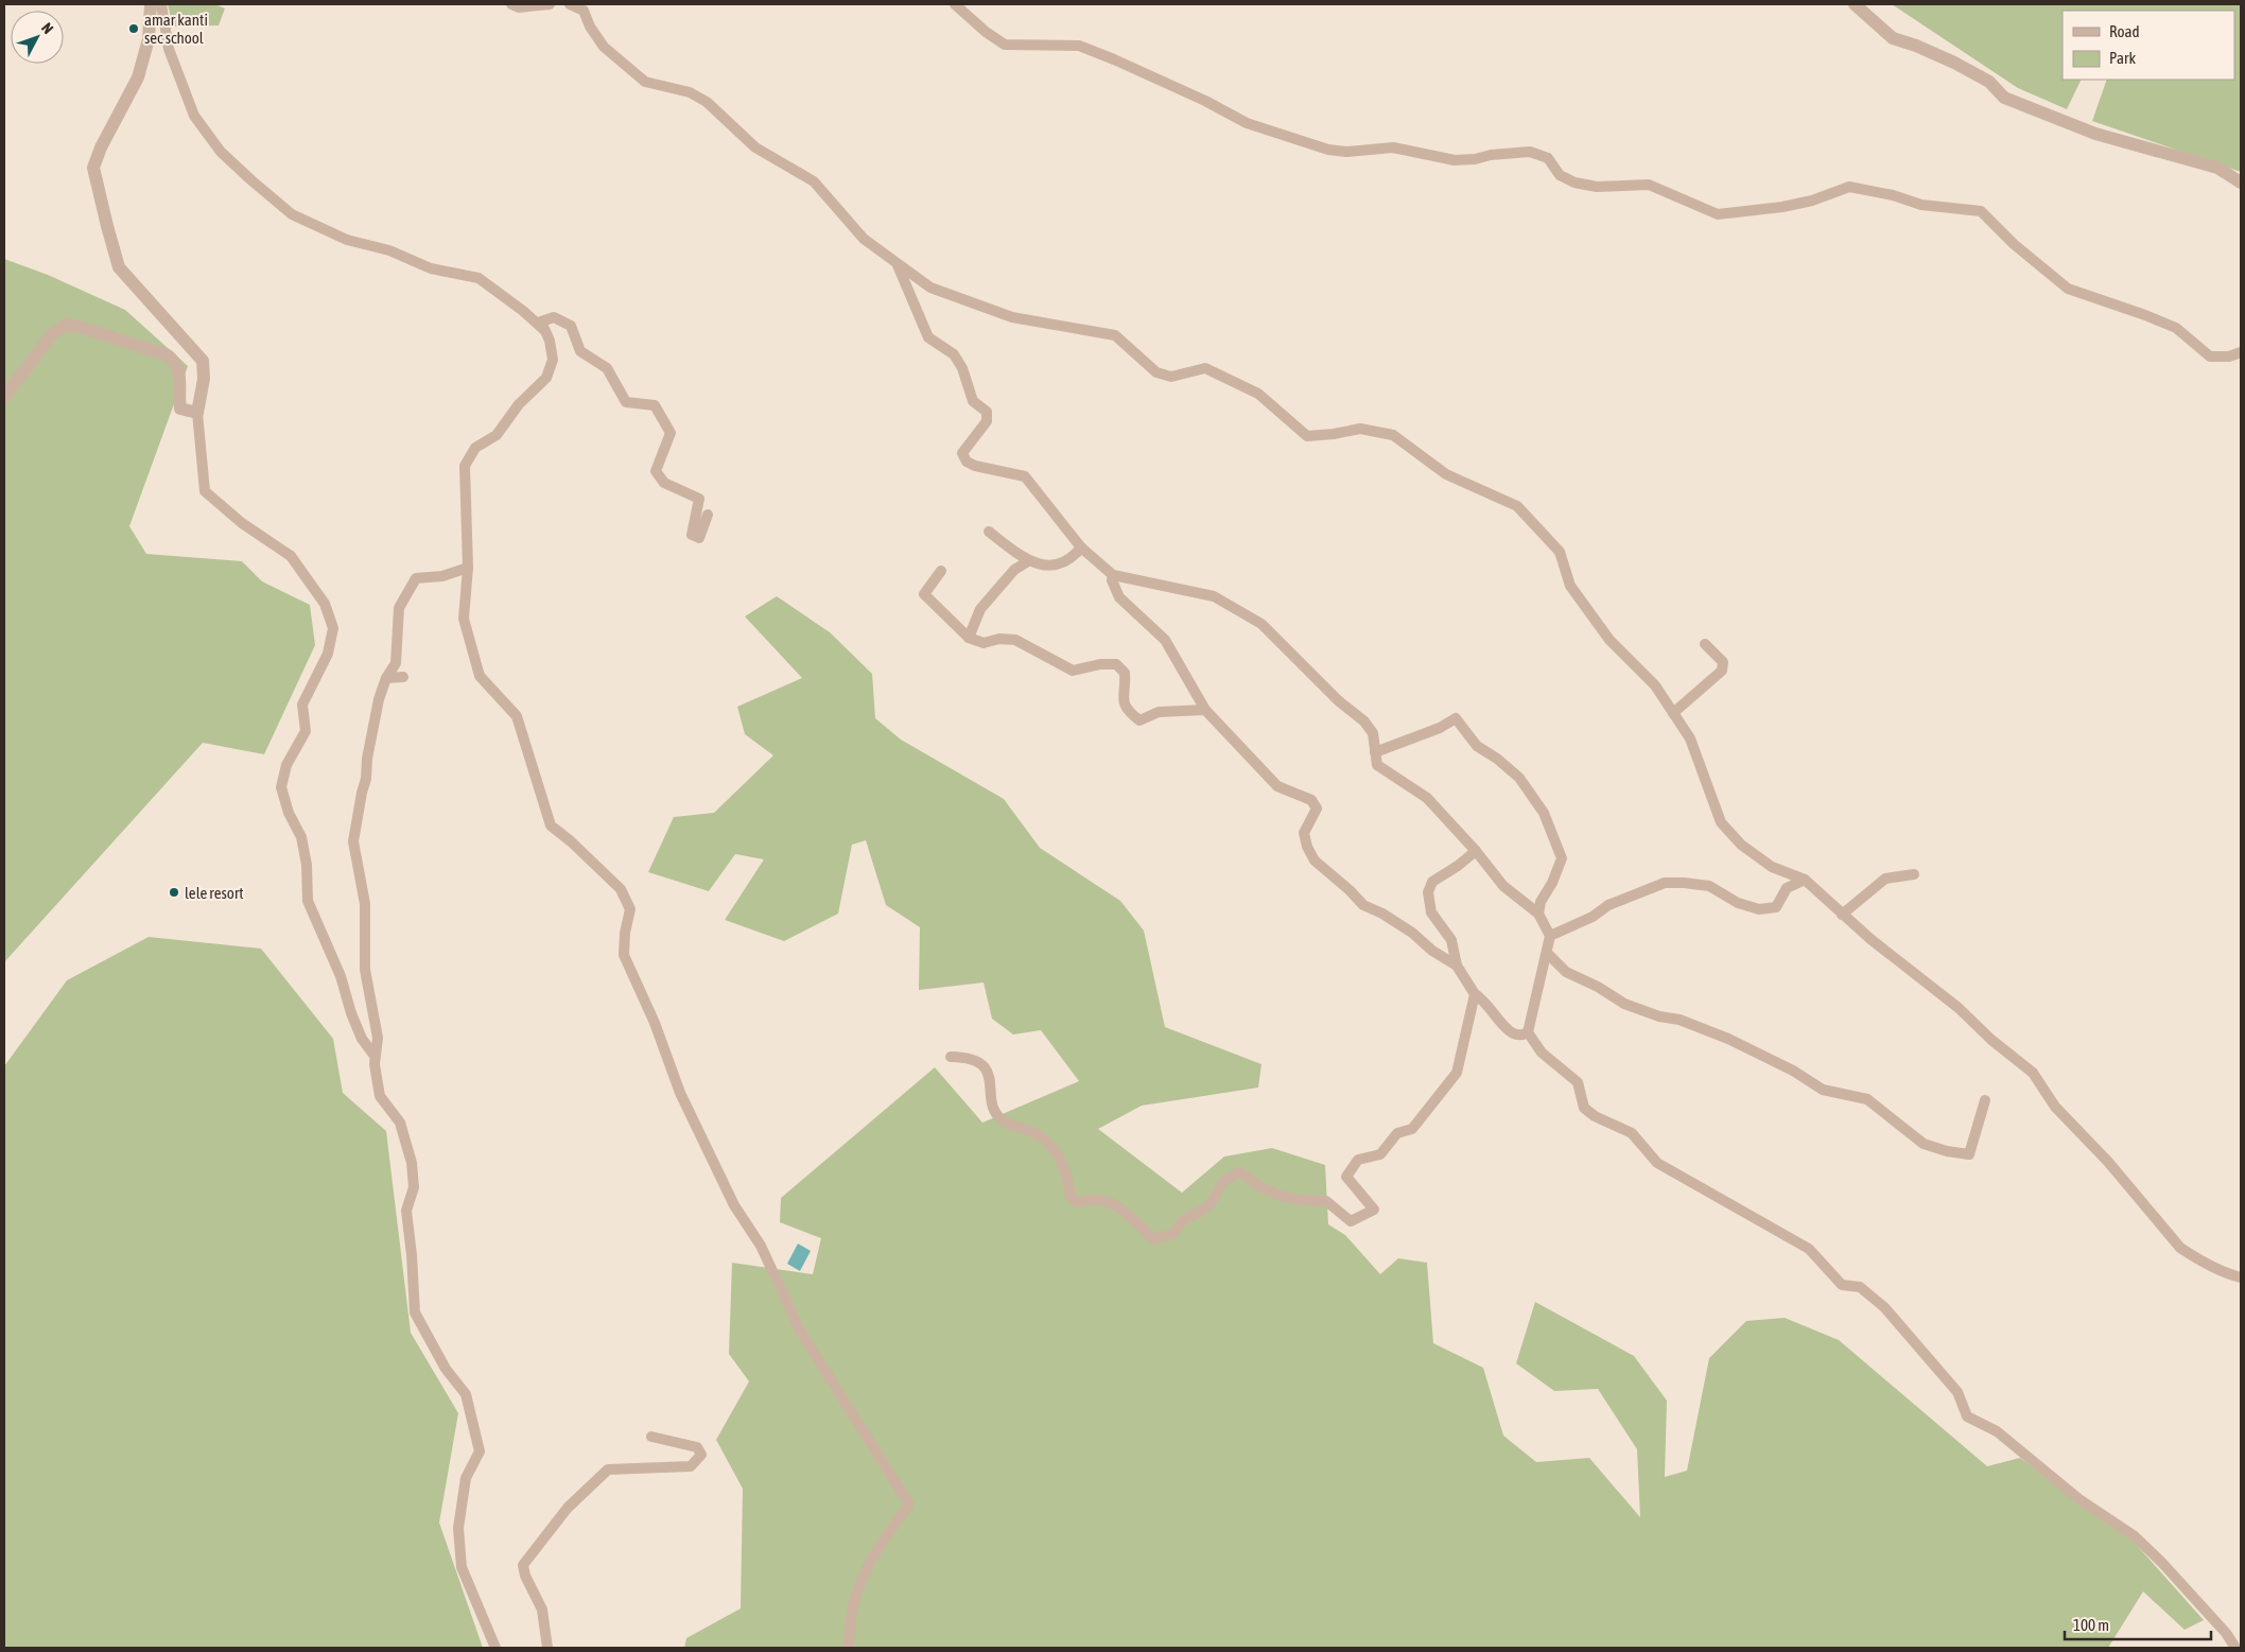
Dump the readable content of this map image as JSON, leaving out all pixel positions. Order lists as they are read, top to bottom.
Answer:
{
  "places": ["amar kanti sec school", "lele resort"],
  "legend": ["Road", "Park"],
  "scale_bar": "100 m",
  "north": "top right"
}
